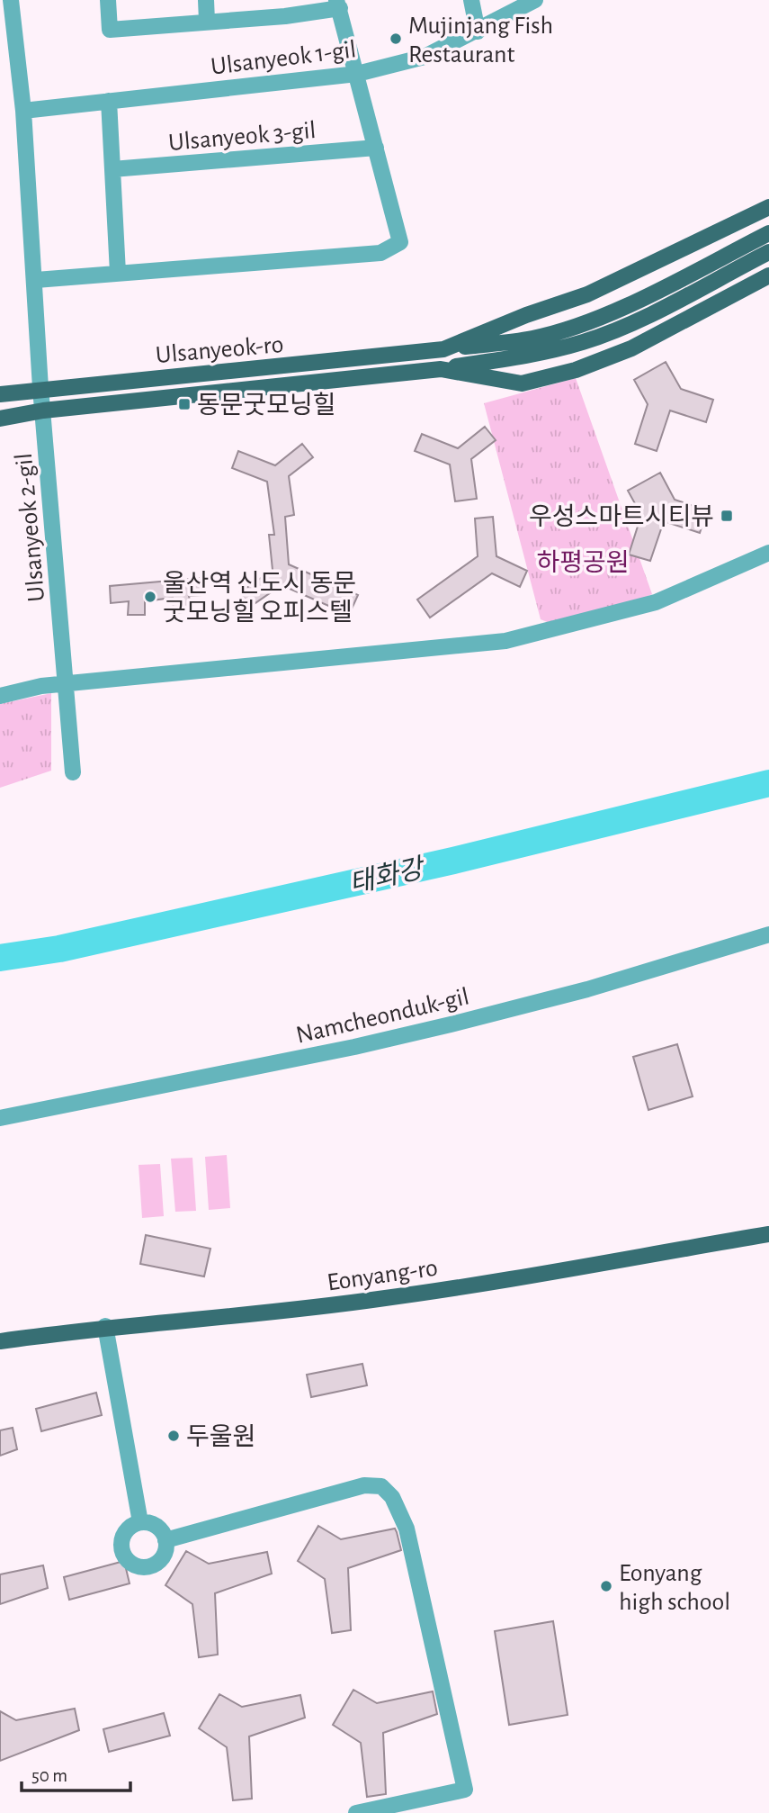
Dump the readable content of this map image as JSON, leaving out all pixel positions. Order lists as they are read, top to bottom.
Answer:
{
  "streets": {
    "main road": ["Ulsanyeok-ro", "Eonyang-ro"],
    "street": [
      "Ulsanyeok 1-gil",
      "Ulsanyeok 3-gil",
      "Ulsanyeok 2-gil",
      "Namcheonduk-gil"
    ]
  },
  "crossings": [
    ["Ulsanyeok 1-gil", "Ulsanyeok 2-gil"],
    ["Ulsanyeok-ro", "Ulsanyeok 2-gil"]
  ],
  "water": ["태화강"],
  "parks": ["하평공원"],
  "places": {
    "other": [
      "Mujinjang Fish Restaurant",
      "울산역 신도시 동문 굿모닝힐 오피스텔",
      "두울원",
      "Eonyang high school"
    ],
    "transit": ["동문굿모닝힐", "우성스마트시티뷰"]
  },
  "scale_bar": "50 m"
}
